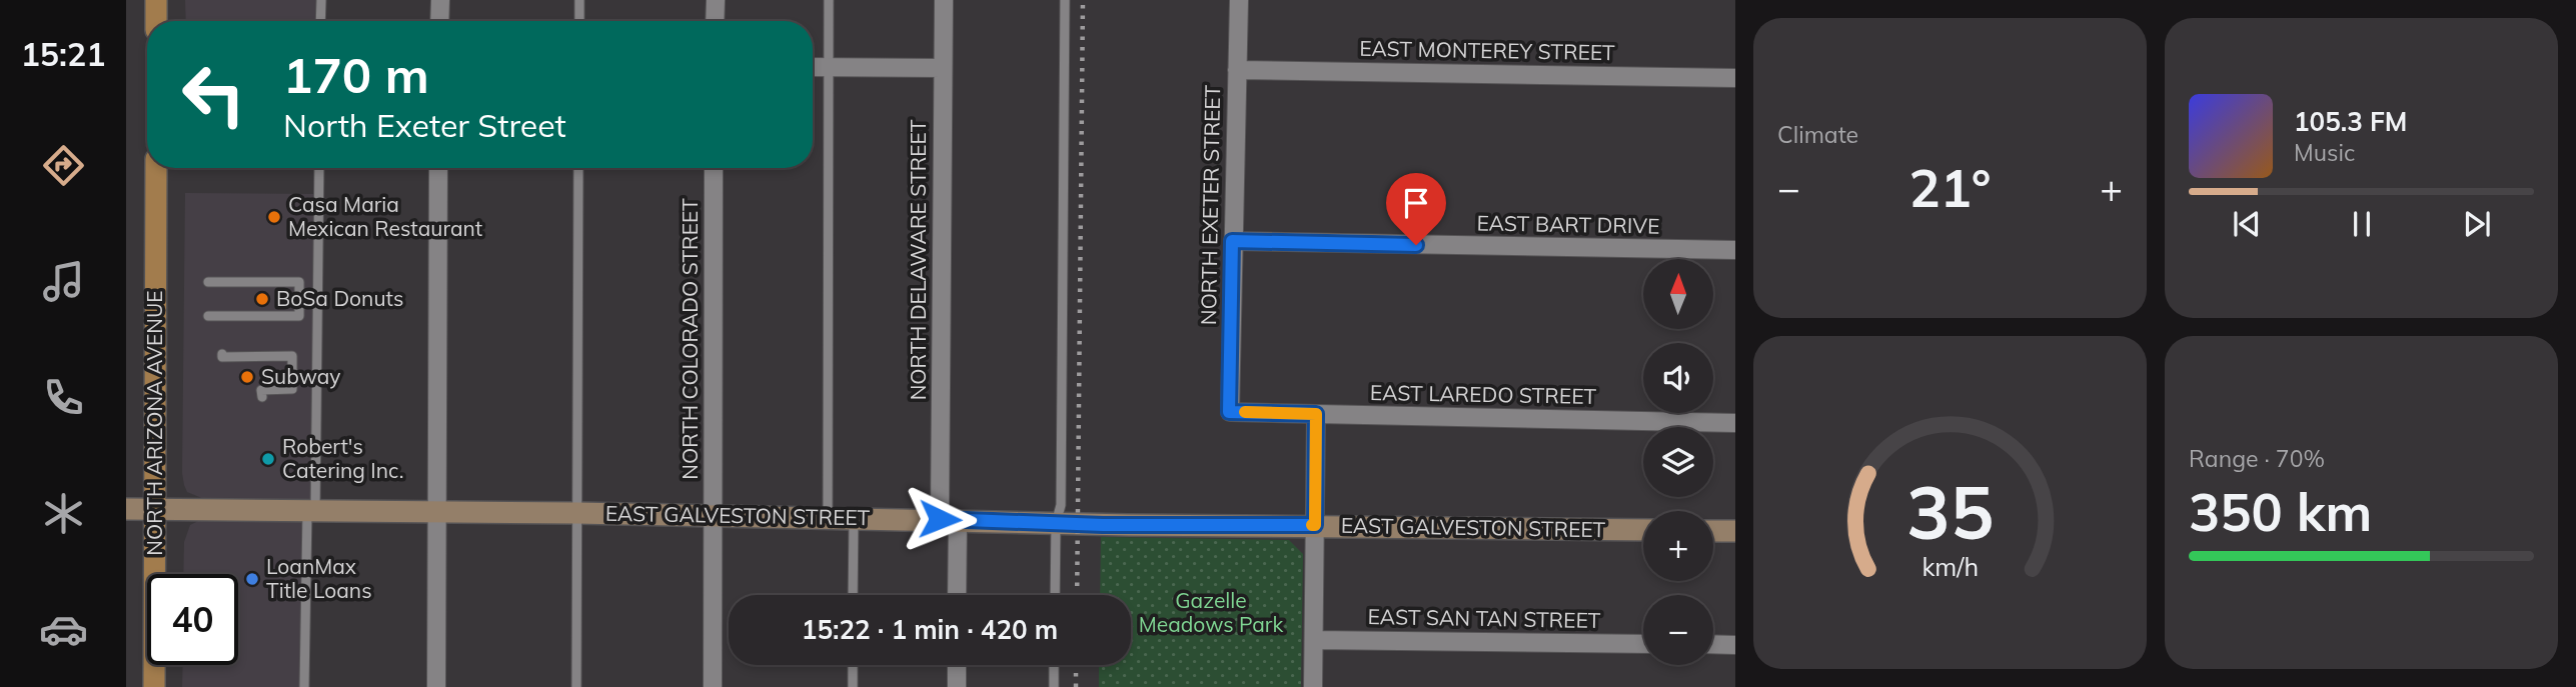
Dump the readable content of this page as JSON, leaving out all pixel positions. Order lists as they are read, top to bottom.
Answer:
{
  "streets": {
    "main road": ["NORTH ARIZONA AVENUE"],
    "street": [
      "EAST MONTEREY STREET",
      "NORTH EXETER STREET",
      "EAST BART DRIVE",
      "NORTH DELAWARE STREET",
      "NORTH COLORADO STREET",
      "EAST LAREDO STREET",
      "EAST GALVESTON STREET",
      "EAST SAN TAN STREET"
    ]
  },
  "crossings": [
    ["EAST MONTEREY STREET", "NORTH EXETER STREET"],
    ["NORTH EXETER STREET", "EAST BART DRIVE"],
    ["NORTH EXETER STREET", "EAST LAREDO STREET"],
    ["NORTH DELAWARE STREET", "EAST GALVESTON STREET"],
    ["NORTH COLORADO STREET", "EAST GALVESTON STREET"],
    ["NORTH ARIZONA AVENUE", "EAST GALVESTON STREET"]
  ],
  "parks": ["Gazelle Meadows Park"],
  "places": [
    "Casa Maria Mexican Restaurant",
    "BoSa Donuts",
    "Subway",
    "Robert's Catering Inc.",
    "LoanMax Title Loans"
  ],
  "north": "top",
  "page": {
    "tabs": "15:21",
    "tile": [
      "Climate",
      ["Range · 70%", "350 km"]
    ],
    "turn": ["170 m", "North Exeter Street"],
    "song": ["105.3 FM", "Music"],
    "heat": ["−", "21°", "+"],
    "map_buttons": ["+", "−"],
    "limit": "40",
    "trip": "15:22 · 1 min · 420 m",
    "gauge": ["35", "km/h"]
  }
}
